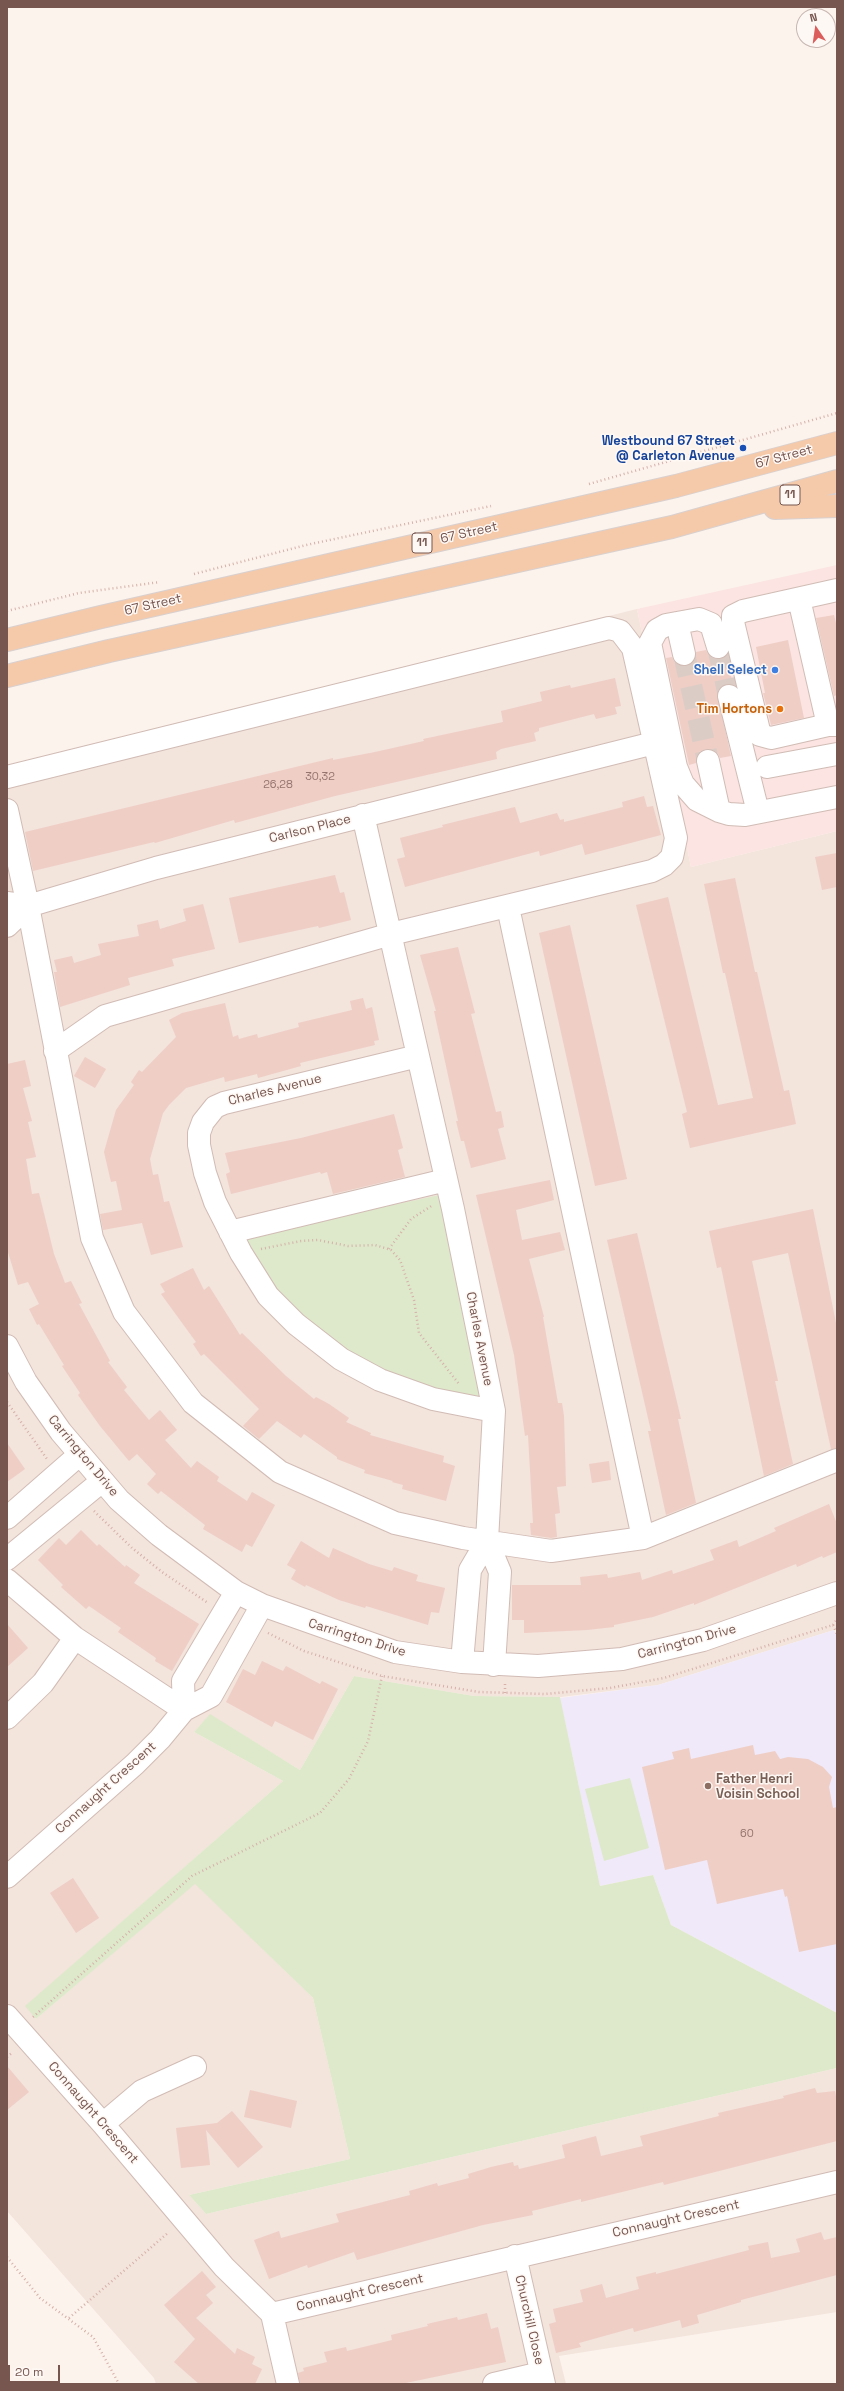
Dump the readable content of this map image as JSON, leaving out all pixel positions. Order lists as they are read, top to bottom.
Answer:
{
  "streets": {
    "main road": ["67 Street", "11"],
    "street": [
      "Carlson Place",
      "Charles Avenue",
      "Carrington Drive",
      "Connaught Crescent",
      "Churchill Close"
    ]
  },
  "crossings": [
    ["Carlson Place", "Charles Avenue"],
    ["Charles Avenue", "Carrington Drive"],
    ["Carrington Drive", "Connaught Crescent"],
    ["Connaught Crescent", "Churchill Close"]
  ],
  "places": [
    "Westbound 67 Street @ Carleton Avenue",
    "Shell Select",
    "Tim Hortons",
    "Father Henri Voisin School"
  ],
  "house_numbers": ["30,32", "26,28", "60"],
  "scale_bar": "20 m",
  "north": "top"
}
